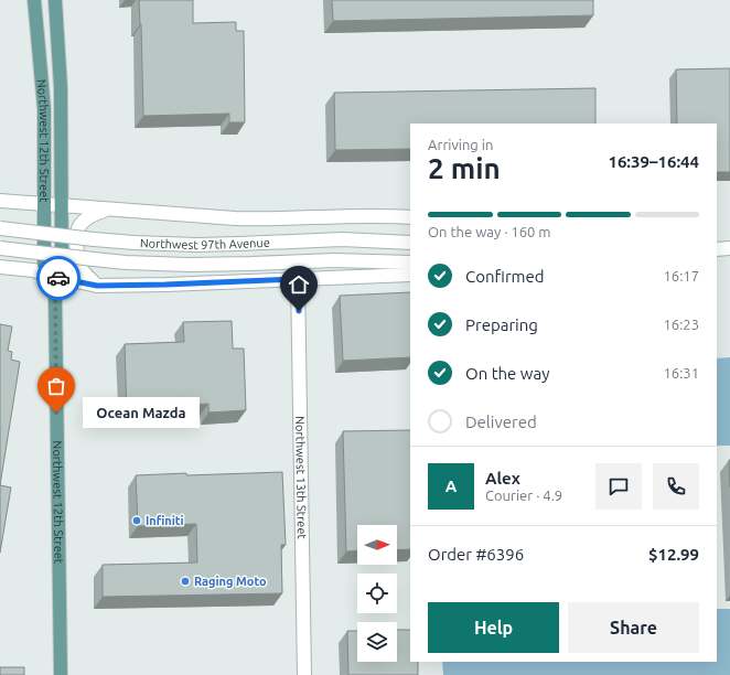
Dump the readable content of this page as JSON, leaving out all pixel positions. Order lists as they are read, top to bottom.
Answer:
{
  "streets": {
    "main road": ["Northwest 12th Street"],
    "street": ["Northwest 97th Avenue", "Northwest 13th Street"]
  },
  "places": ["Ocean Mazda", "Infiniti", "Raging Moto"],
  "north": "right",
  "page": {
    "heading": ["2 min", "Arriving in", "16:39–16:44"],
    "panel": [
      "Alex",
      "Courier · 4.9",
      "Order #6396",
      "$12.99"
    ],
    "bar": "On the way · 160 m",
    "list": [
      ["Confirmed", "16:17"],
      ["Preparing", "16:23"],
      ["On the way", "16:31"],
      "Delivered"
    ],
    "bubble": "Ocean Mazda",
    "round": "A",
    "buttons": ["Help", "Share"]
  }
}
